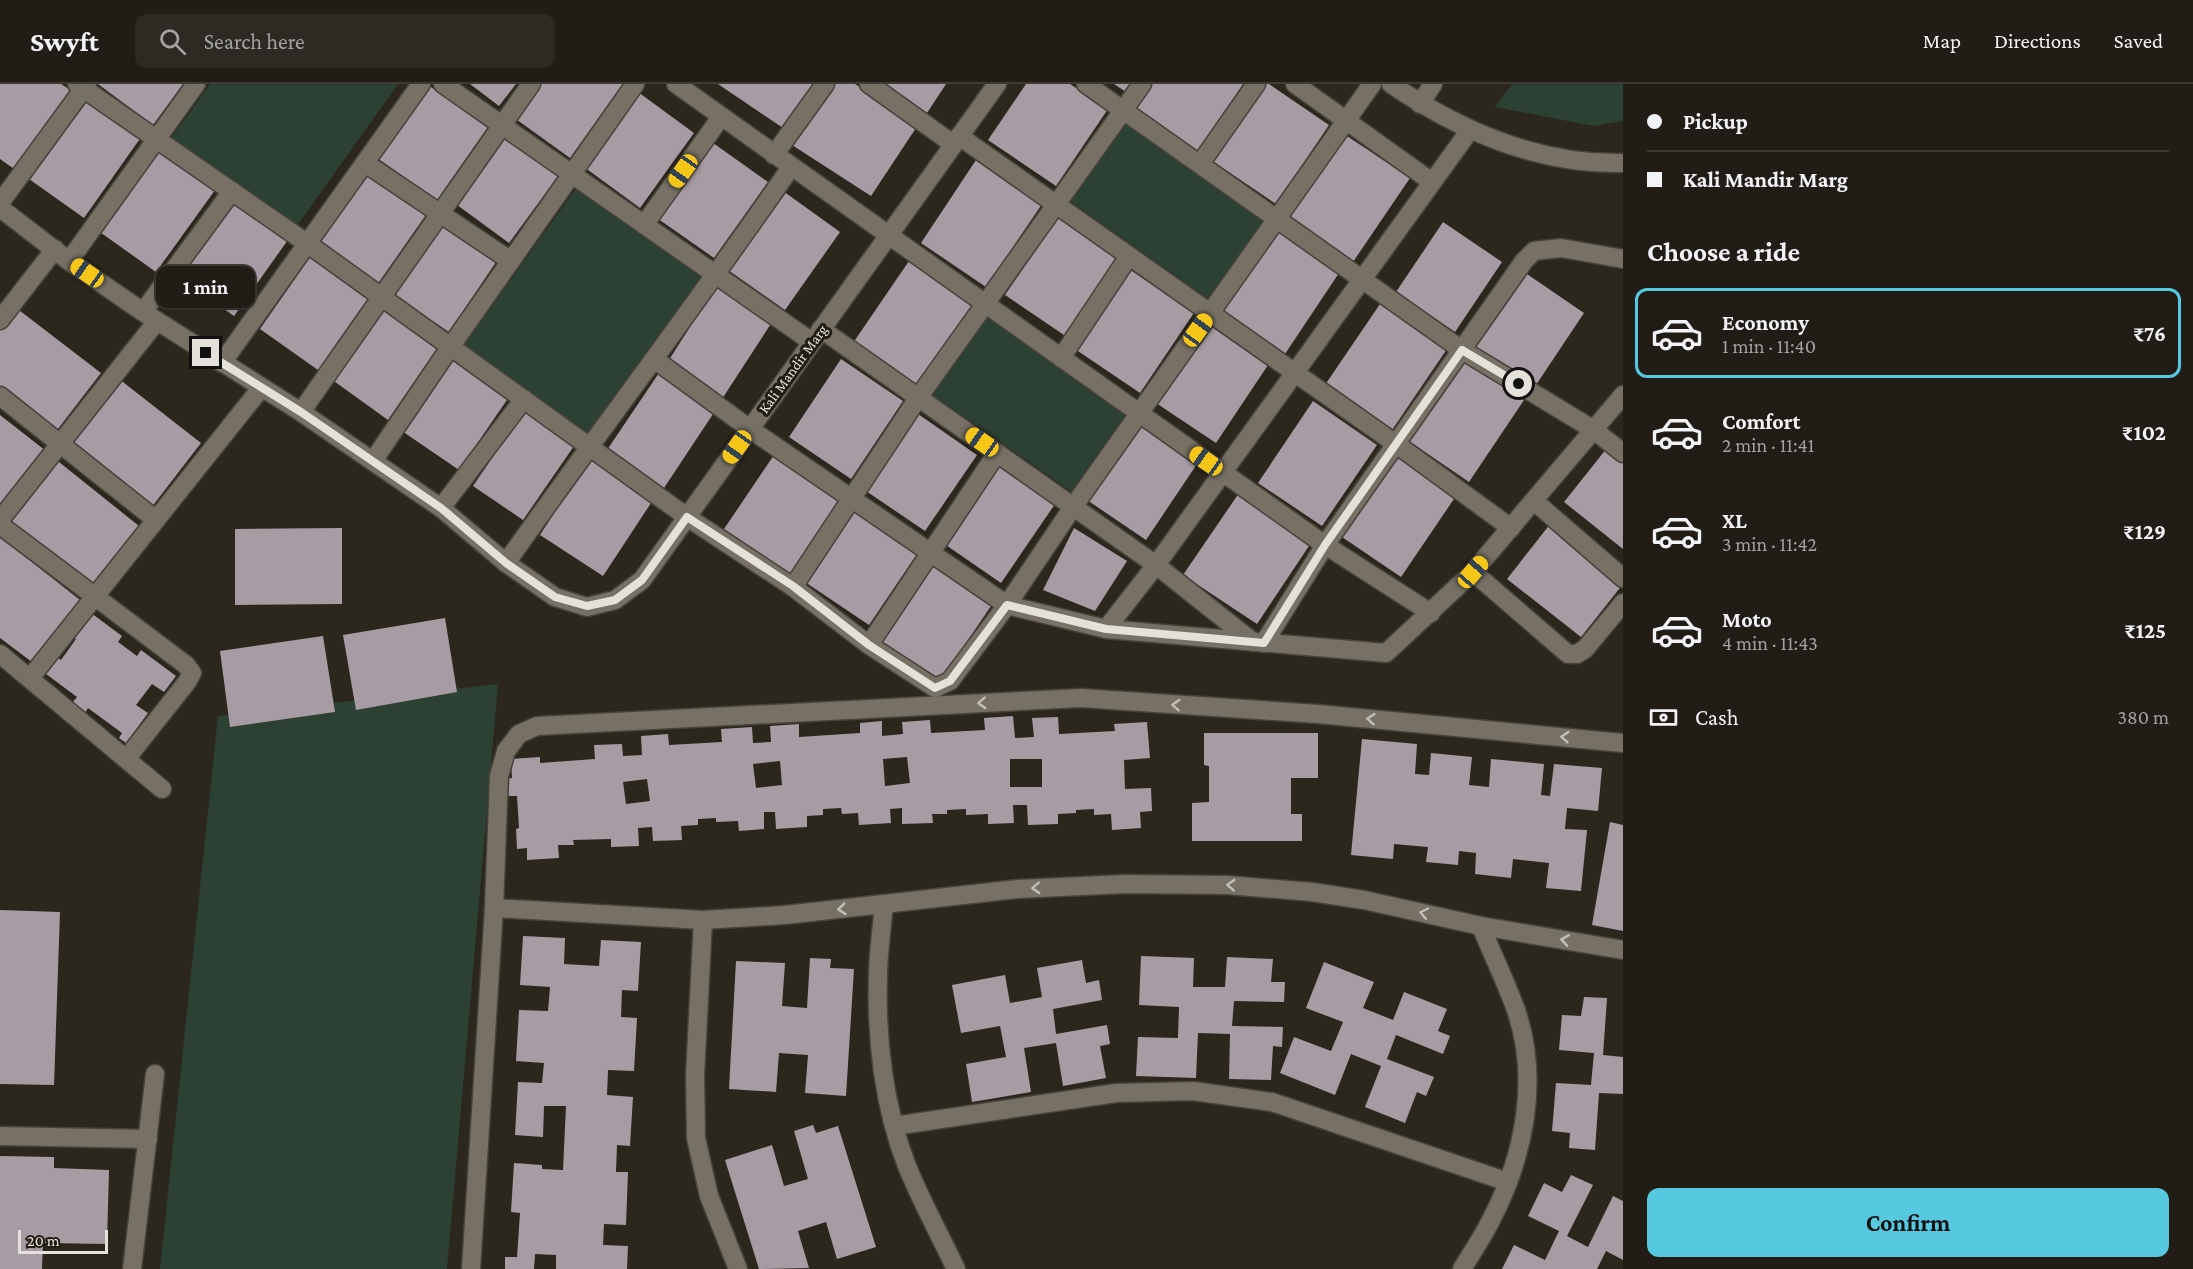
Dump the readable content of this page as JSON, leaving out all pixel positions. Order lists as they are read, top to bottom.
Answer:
{
  "streets": {
    "street": ["Kali Mandir Marg"]
  },
  "scale_bar": "20 m",
  "page": {
    "header": "Swyft",
    "search": "Search here",
    "nav": ["Map", "Directions", "Saved"],
    "banner": ["Pickup", "Kali Mandir Marg"],
    "heading": "Choose a ride",
    "bubble": "1 min",
    "list": [
      {
        "name": "Economy",
        "note": "1 min · 11:40",
        "value": "₹76"
      },
      {
        "name": "Comfort",
        "note": "2 min · 11:41",
        "value": "₹102"
      },
      {
        "name": "XL",
        "note": "3 min · 11:42",
        "value": "₹129"
      },
      {
        "name": "Moto",
        "note": "4 min · 11:43",
        "value": "₹125"
      }
    ],
    "pay": ["Cash", "380 m"],
    "buttons": "Confirm",
    "scale": "20 m"
  }
}
